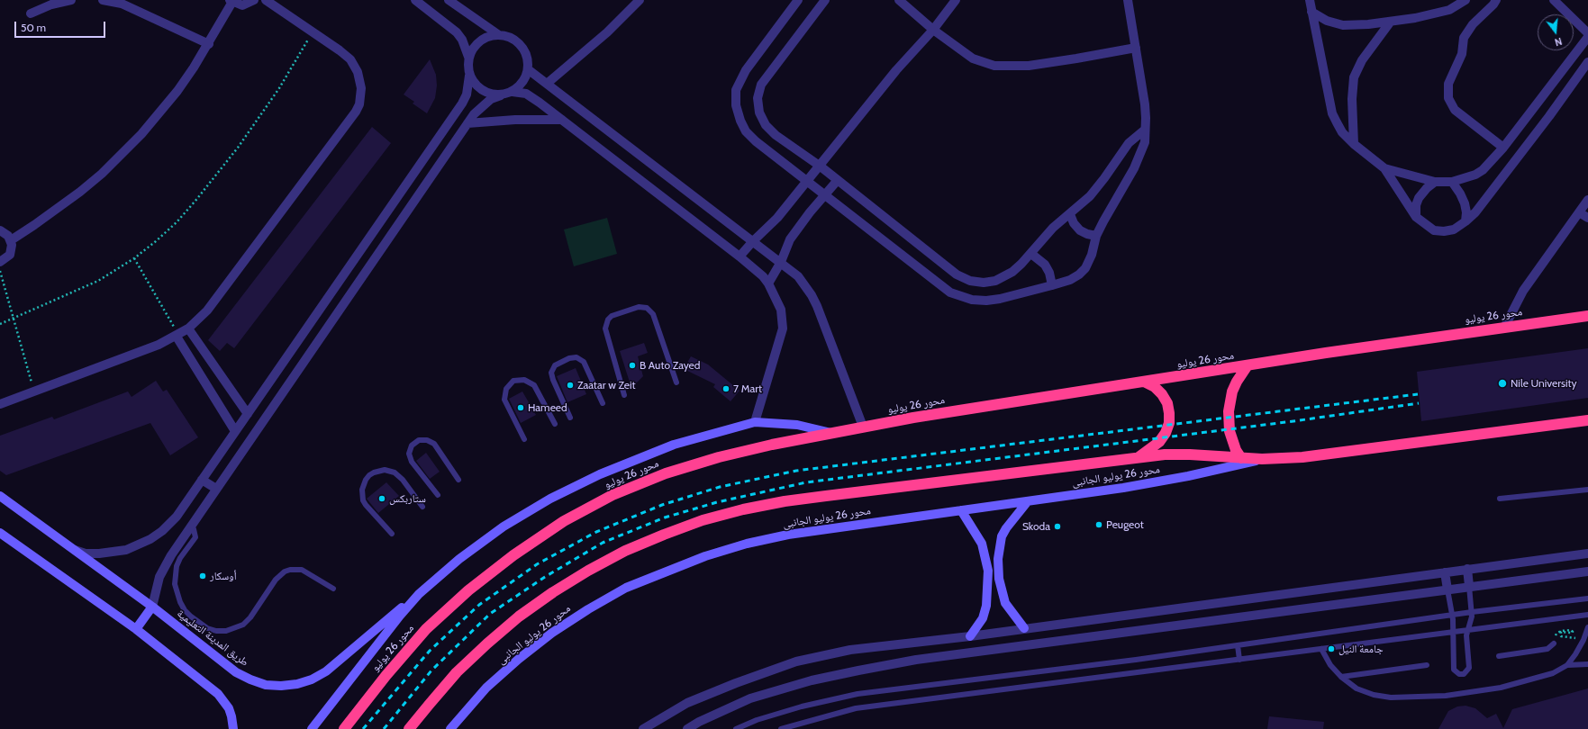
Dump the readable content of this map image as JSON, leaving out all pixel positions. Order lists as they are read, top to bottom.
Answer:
{
  "streets": {
    "highway": ["محور 26 يوليو"],
    "main road": ["محور 26 يوليو الجانبى", "طريق المدينة التعليمية"]
  },
  "places": [
    "B Auto Zayed",
    "Nile University",
    "Zaatar w Zeit",
    "7 Mart",
    "Hameed",
    "ستاربكس",
    "Peugeot",
    "Skoda",
    "أوسكار",
    "جامعة النيل"
  ],
  "scale_bar": "50 m",
  "north": "bottom"
}
